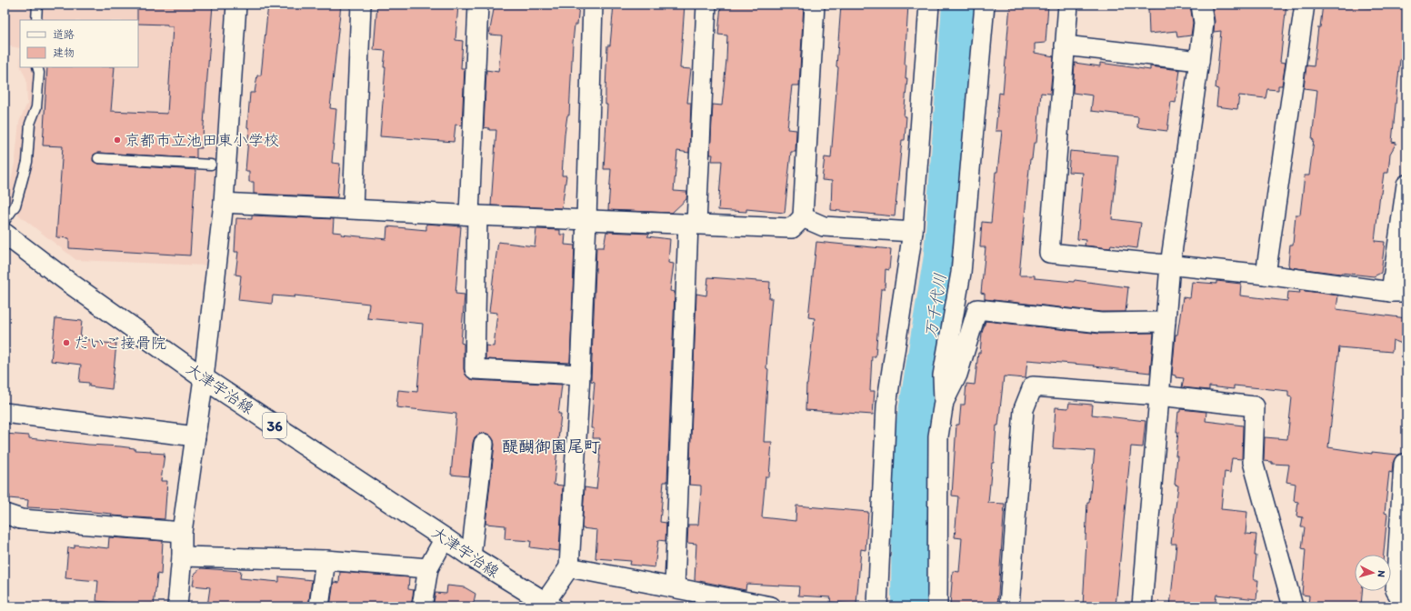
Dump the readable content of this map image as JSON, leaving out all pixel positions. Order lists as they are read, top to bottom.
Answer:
{
  "streets": {
    "main road": ["大津宇治線", "36"]
  },
  "districts": ["醍醐御園尾町"],
  "water": ["万千代川"],
  "places": ["京都市立池田東小学校", "だいご接骨院"],
  "legend": ["道路", "建物"],
  "north": "right"
}
